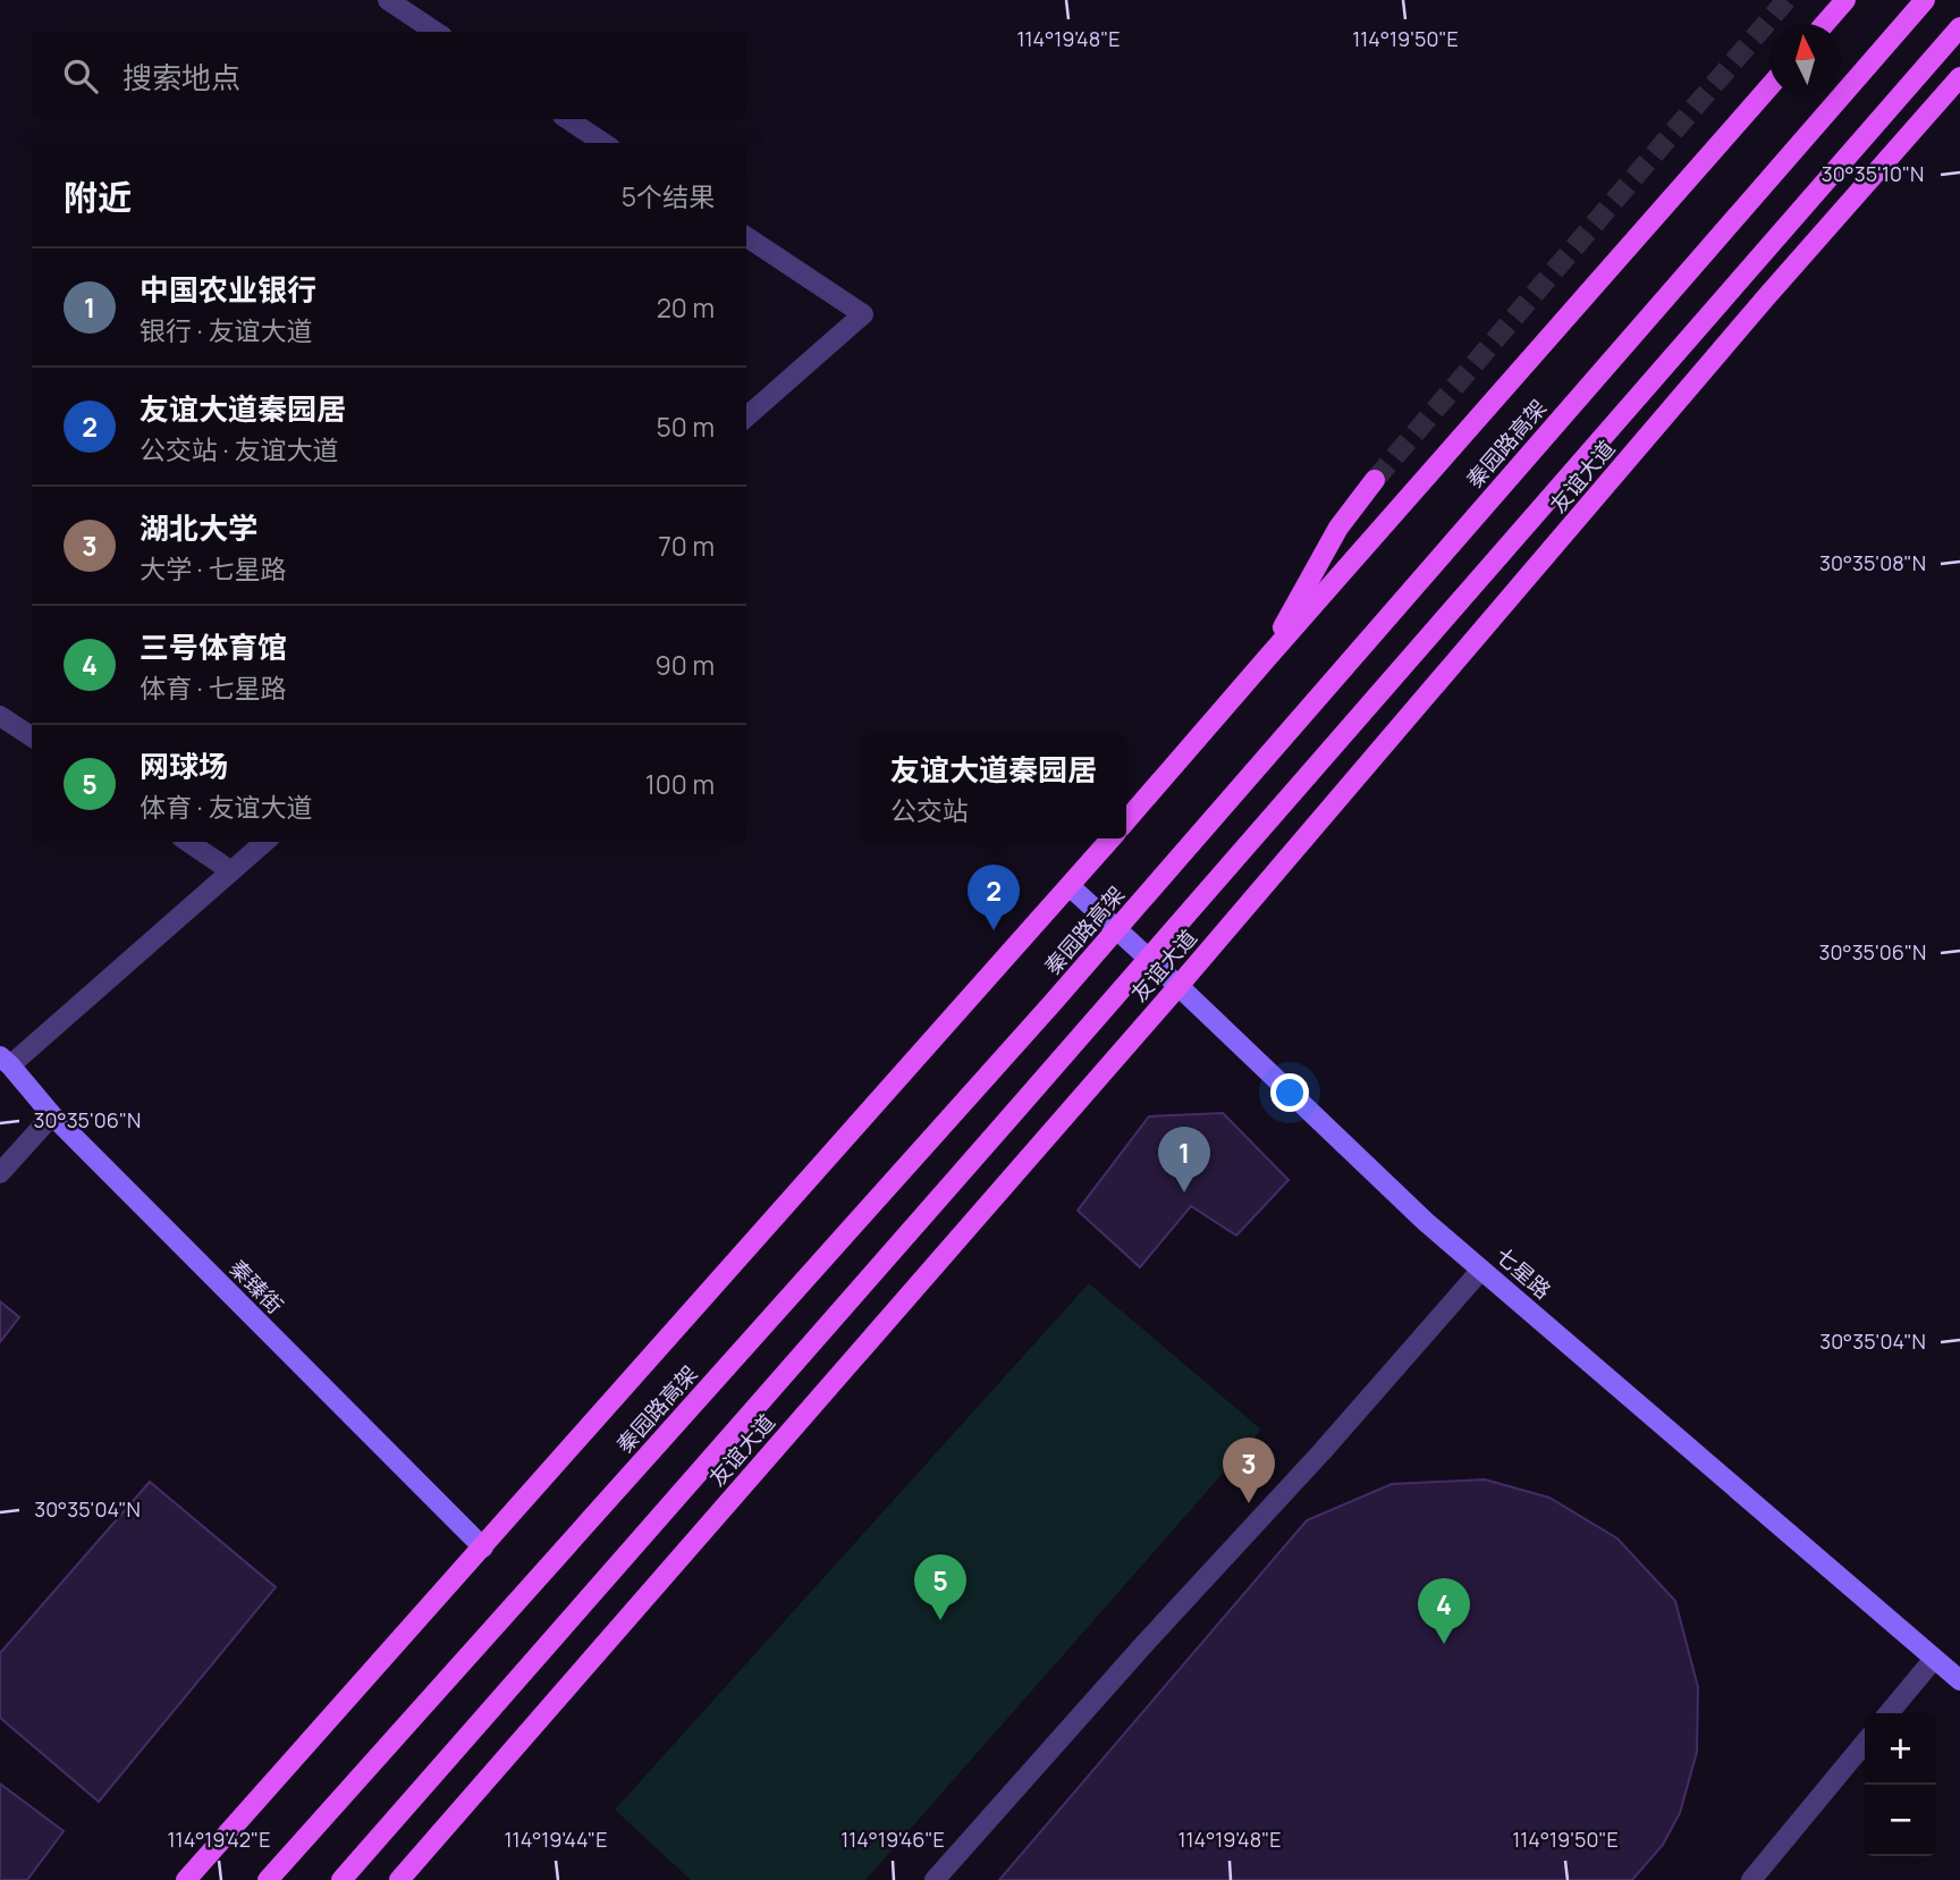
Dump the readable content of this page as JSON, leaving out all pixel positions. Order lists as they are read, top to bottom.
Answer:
{
  "streets": {
    "main road": ["秦园路高架", "友谊大道"],
    "street": ["七星路", "秦臻街"]
  },
  "crossings": [
    ["友谊大道", "七星路"]
  ],
  "north": "top",
  "page": {
    "search": "搜索地点",
    "heading": ["附近", "5个结果"],
    "list": [
      {
        "mark": "1",
        "name": "中国农业银行",
        "note": "银行 · 友谊大道",
        "value": "20 m"
      },
      {
        "mark": "2",
        "name": "友谊大道秦园居",
        "note": "公交站 · 友谊大道",
        "value": "50 m"
      },
      {
        "mark": "3",
        "name": "湖北大学",
        "note": "大学 · 七星路",
        "value": "70 m"
      },
      {
        "mark": "4",
        "name": "三号体育馆",
        "note": "体育 · 七星路",
        "value": "90 m"
      },
      {
        "mark": "5",
        "name": "网球场",
        "note": "体育 · 友谊大道",
        "value": "100 m"
      }
    ],
    "popup": ["友谊大道秦园居", "公交站"],
    "pins": [
      "2",
      "1",
      "3",
      "5",
      "4"
    ],
    "map_buttons": ["+", "−"]
  },
  "coordinates": [
    "114°19'48\"E",
    "114°19'50\"E",
    "30°35'10\"N",
    "30°35'08\"N",
    "30°35'06\"N",
    "30°35'04\"N",
    "114°19'42\"E",
    "114°19'44\"E",
    "114°19'46\"E"
  ]
}
